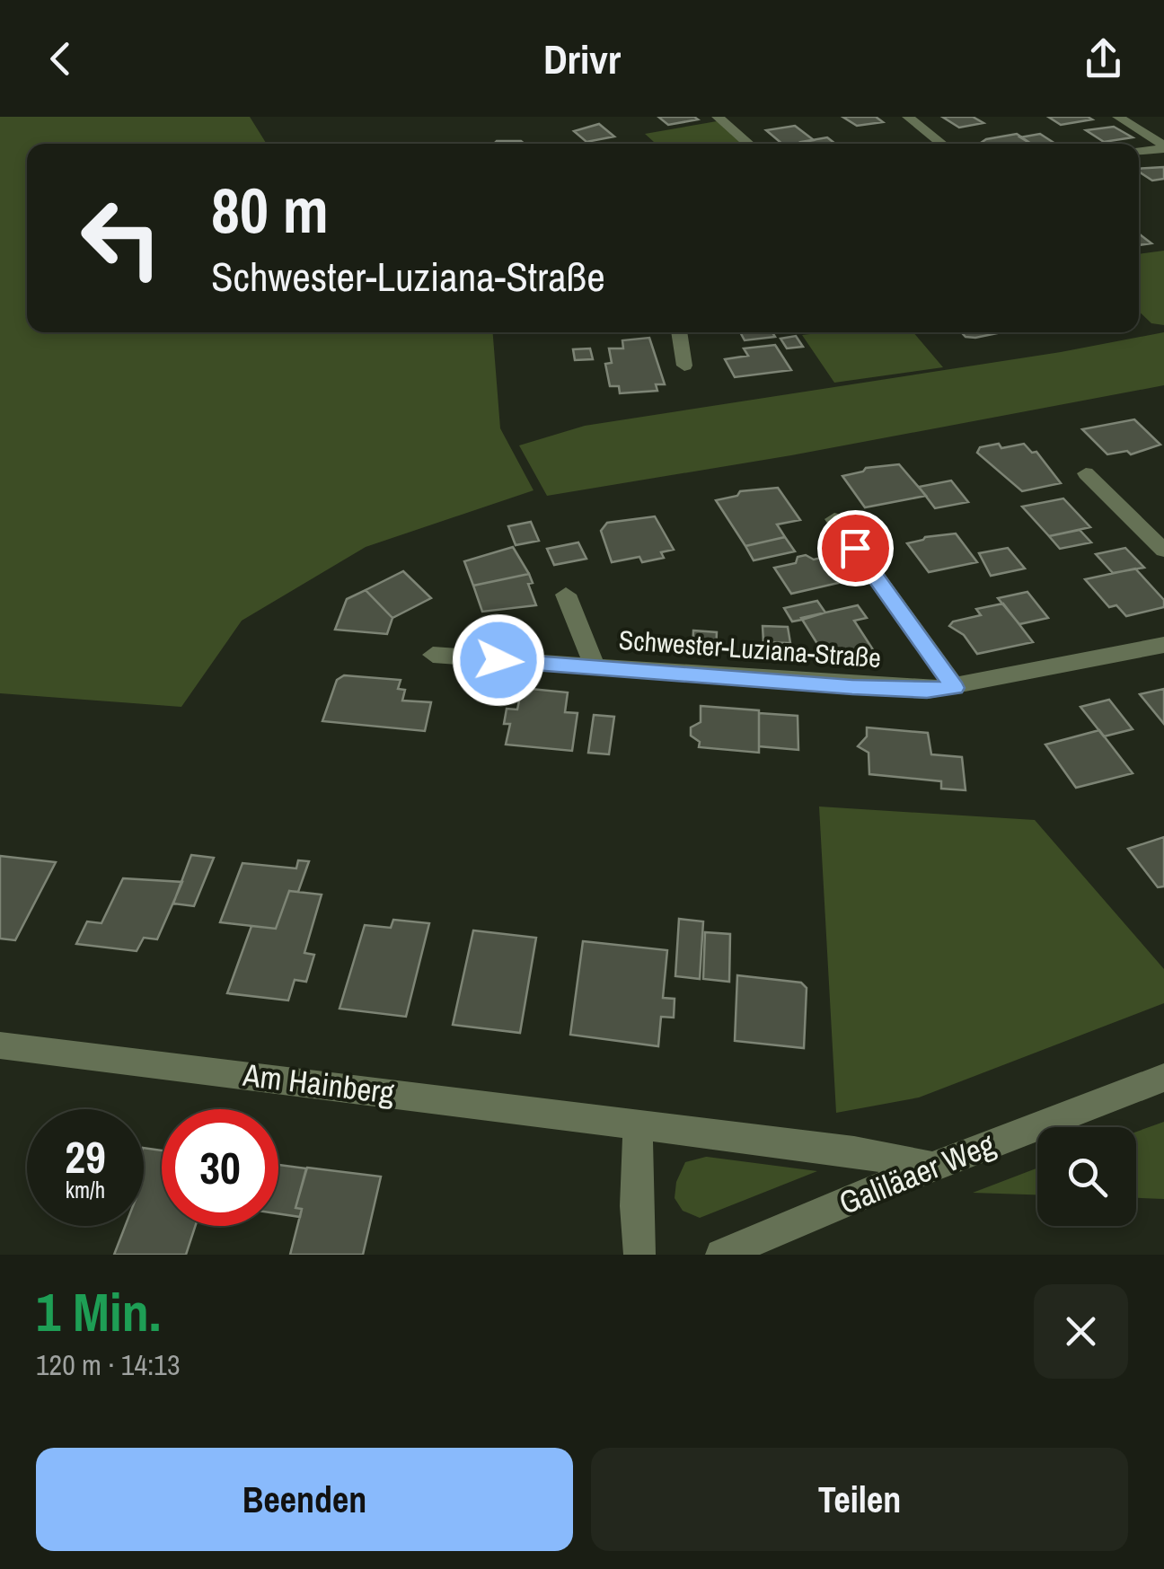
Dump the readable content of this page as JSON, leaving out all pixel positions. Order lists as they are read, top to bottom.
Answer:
{
  "streets": {
    "street": ["Schwester-Luziana-Straße", "Am Hainberg", "Galiläaer Weg"]
  },
  "crossings": [
    ["Am Hainberg", "Galiläaer Weg"]
  ],
  "page": {
    "header": "Drivr",
    "turn": ["80 m", "Schwester-Luziana-Straße"],
    "speed": "29 km/h",
    "limit": "30",
    "heading": ["1 Min.", "120 m · 14:13"],
    "buttons": ["Beenden", "Teilen"]
  }
}
